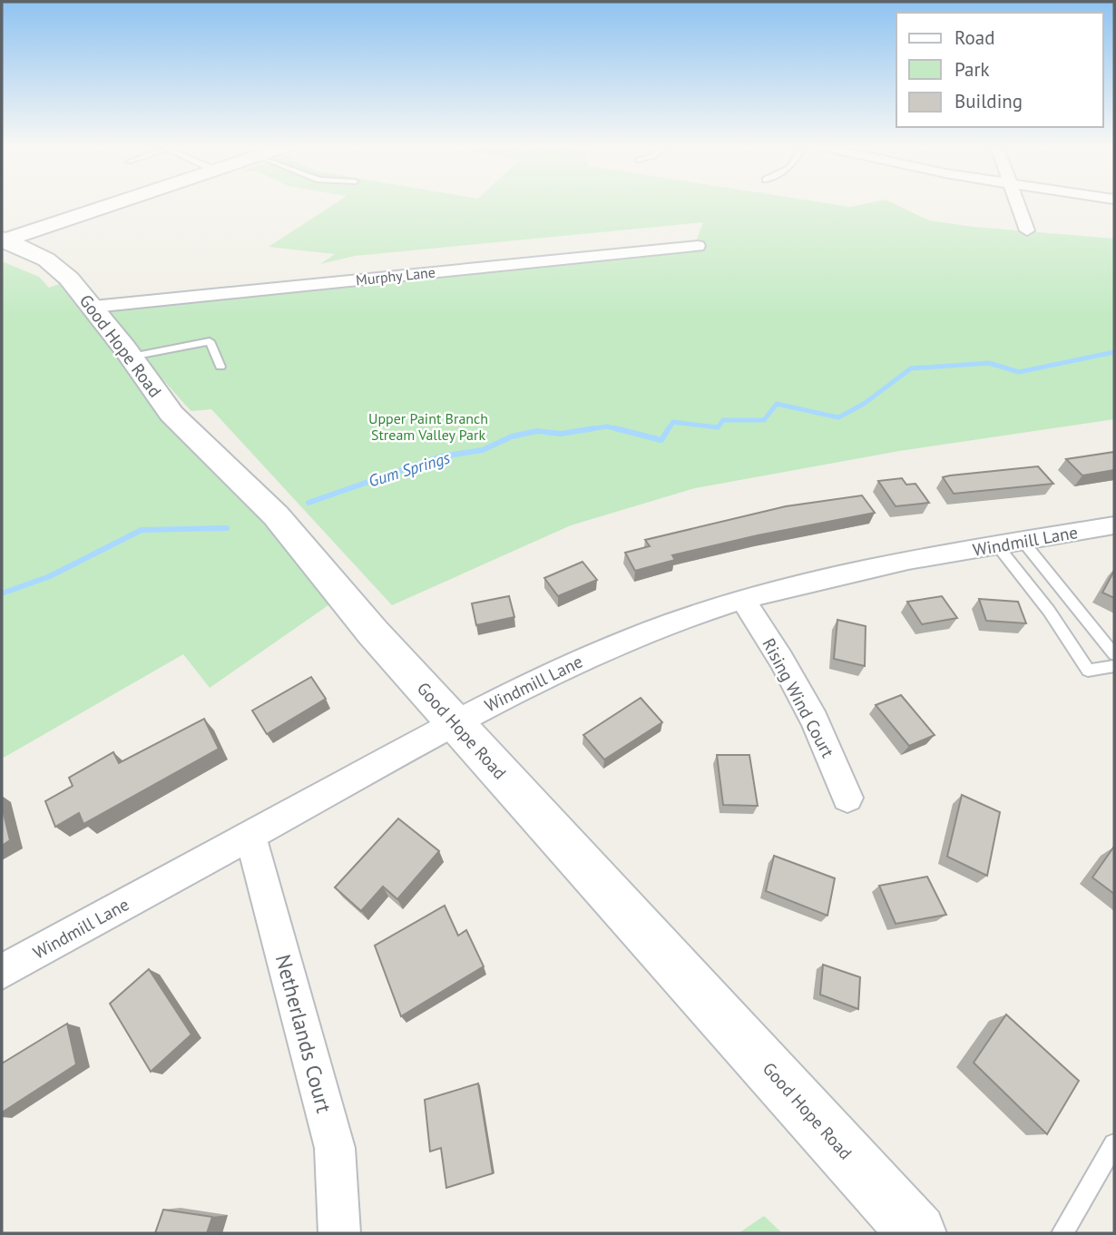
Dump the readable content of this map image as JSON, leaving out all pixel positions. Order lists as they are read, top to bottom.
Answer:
{
  "streets": {
    "street": [
      "Murphy Lane",
      "Good Hope Road",
      "Windmill Lane",
      "Rising Wind Court",
      "Netherlands Court"
    ]
  },
  "crossings": [
    ["Murphy Lane", "Good Hope Road"],
    ["Good Hope Road", "Windmill Lane"],
    ["Windmill Lane", "Rising Wind Court"],
    ["Windmill Lane", "Netherlands Court"]
  ],
  "water": ["Gum Springs"],
  "parks": ["Upper Paint Branch Stream Valley Park"],
  "legend": ["Road", "Park", "Building"]
}
